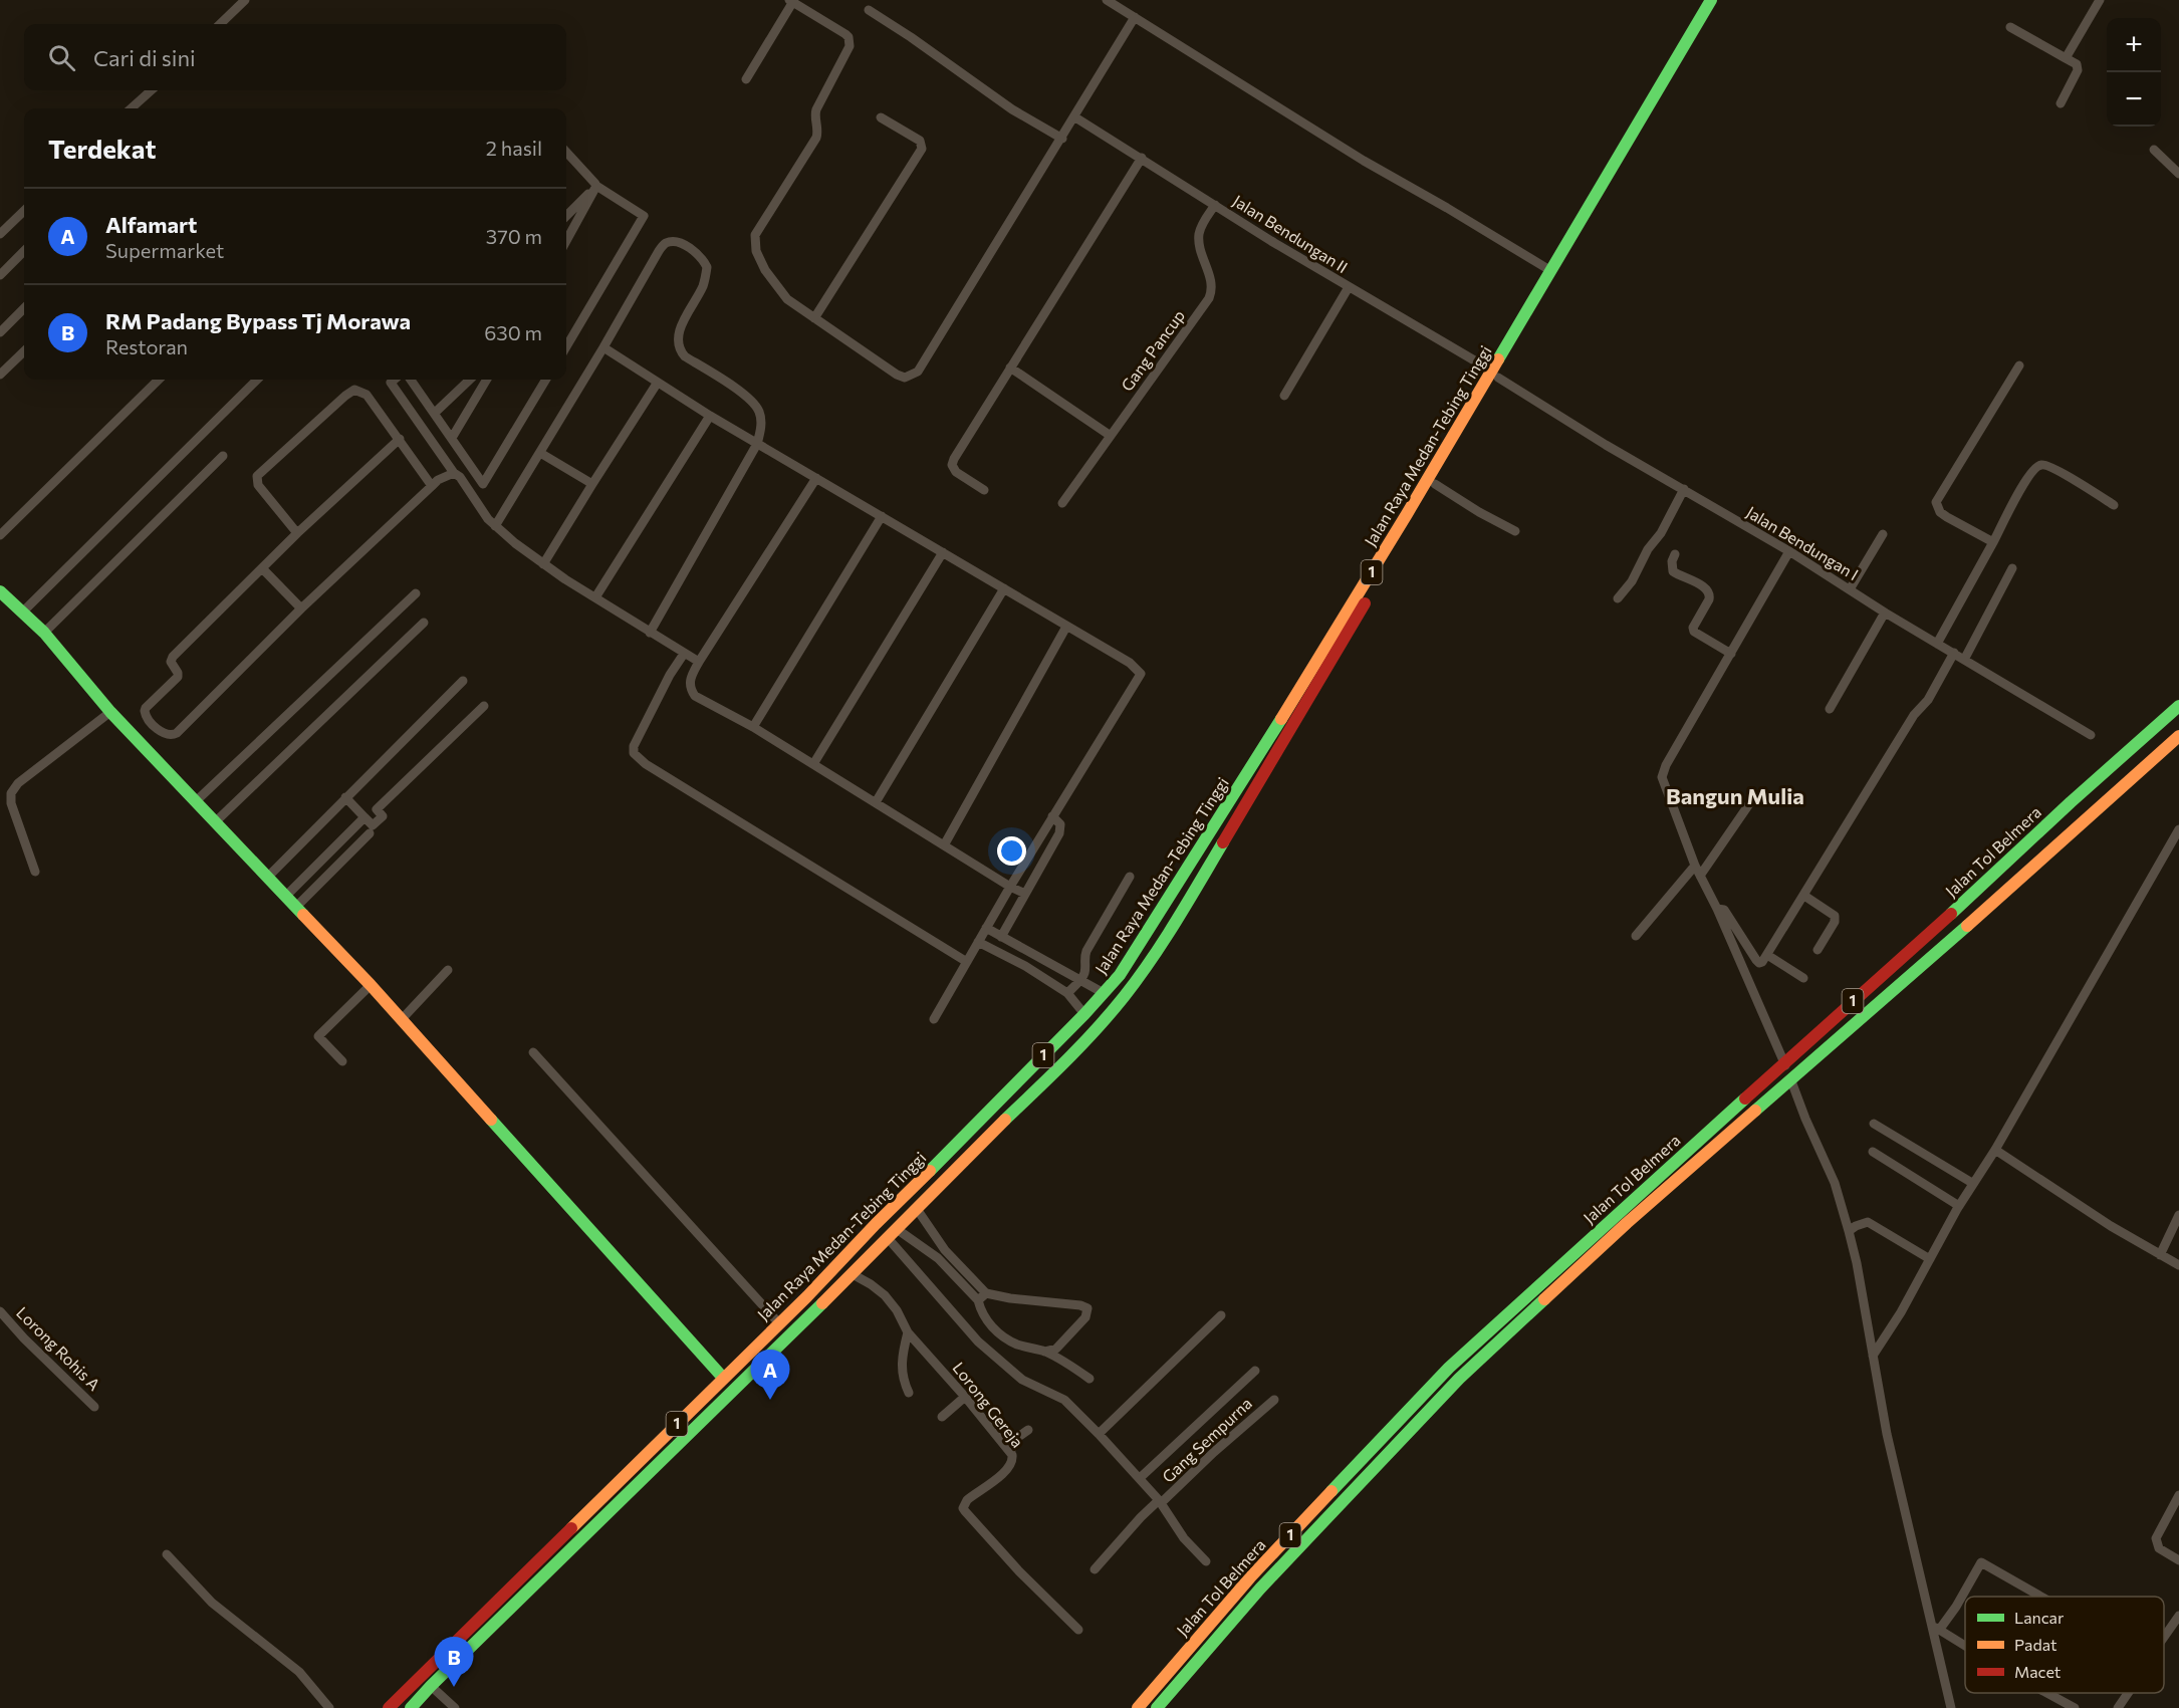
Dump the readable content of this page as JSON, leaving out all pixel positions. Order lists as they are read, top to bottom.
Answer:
{
  "streets": {
    "main road": ["Jalan Raya Medan-Tebing Tinggi", "1", "Jalan Tol Belmera"],
    "street": [
      "Jalan Bendungan II",
      "Gang Pancup",
      "Jalan Bendungan I",
      "Lorong Rohis A",
      "Lorong Gereja",
      "Gang Sempurna"
    ]
  },
  "crossings": [
    ["Jalan Bendungan II", "Gang Pancup"],
    ["Jalan Bendungan II", "Jalan Raya Medan-Tebing Tinggi"],
    ["Jalan Bendungan II", "Jalan Bendungan I"],
    ["Jalan Raya Medan-Tebing Tinggi", "Jalan Bendungan I"],
    ["Jalan Raya Medan-Tebing Tinggi", "Lorong Gereja"]
  ],
  "districts": ["Bangun Mulia"],
  "legend": ["Lancar", "Padat", "Macet"],
  "page": {
    "map_buttons": ["+", "−"],
    "search": "Cari di sini",
    "heading": ["Terdekat", "2 hasil"],
    "list": [
      {
        "mark": "A",
        "name": "Alfamart",
        "note": "Supermarket",
        "value": "370 m"
      },
      {
        "mark": "B",
        "name": "RM Padang Bypass Tj Morawa",
        "note": "Restoran",
        "value": "630 m"
      }
    ],
    "pins": ["A", "B"]
  }
}
